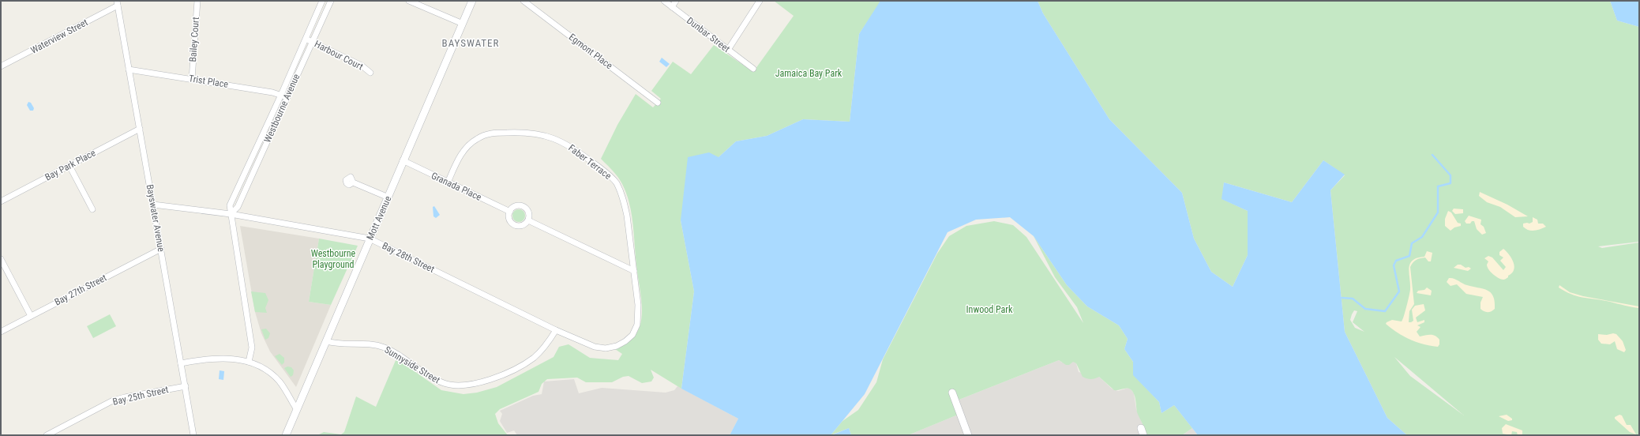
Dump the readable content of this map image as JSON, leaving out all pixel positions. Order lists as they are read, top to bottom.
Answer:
{
  "streets": {
    "street": [
      "Dunbar Street",
      "Waterview Street",
      "Bailey Court",
      "Egmont Place",
      "Harbour Court",
      "Trist Place",
      "Westbourne Avenue",
      "Faber Terrace",
      "Bay Park Place",
      "Granada Place",
      "Bayswater Avenue",
      "Mott Avenue",
      "Bay 28th Street",
      "Bay 27th Street",
      "Sunnyside Street",
      "Bay 25th Street"
    ]
  },
  "crossings": [
    ["Waterview Street", "Bayswater Avenue"],
    ["Bailey Court", "Trist Place"],
    ["Harbour Court", "Westbourne Avenue"],
    ["Trist Place", "Westbourne Avenue"],
    ["Trist Place", "Bayswater Avenue"],
    ["Westbourne Avenue", "Bay 28th Street"],
    ["Faber Terrace", "Granada Place"],
    ["Faber Terrace", "Bay 28th Street"],
    ["Bay Park Place", "Bayswater Avenue"],
    ["Granada Place", "Mott Avenue"],
    ["Bayswater Avenue", "Bay 28th Street"],
    ["Bayswater Avenue", "Bay 27th Street"],
    ["Bayswater Avenue", "Bay 25th Street"],
    ["Mott Avenue", "Bay 28th Street"],
    ["Mott Avenue", "Sunnyside Street"],
    ["Bay 28th Street", "Sunnyside Street"]
  ],
  "districts": ["BAYSWATER"],
  "parks": ["Jamaica Bay Park", "Westbourne Playground", "Inwood Park"]
}
